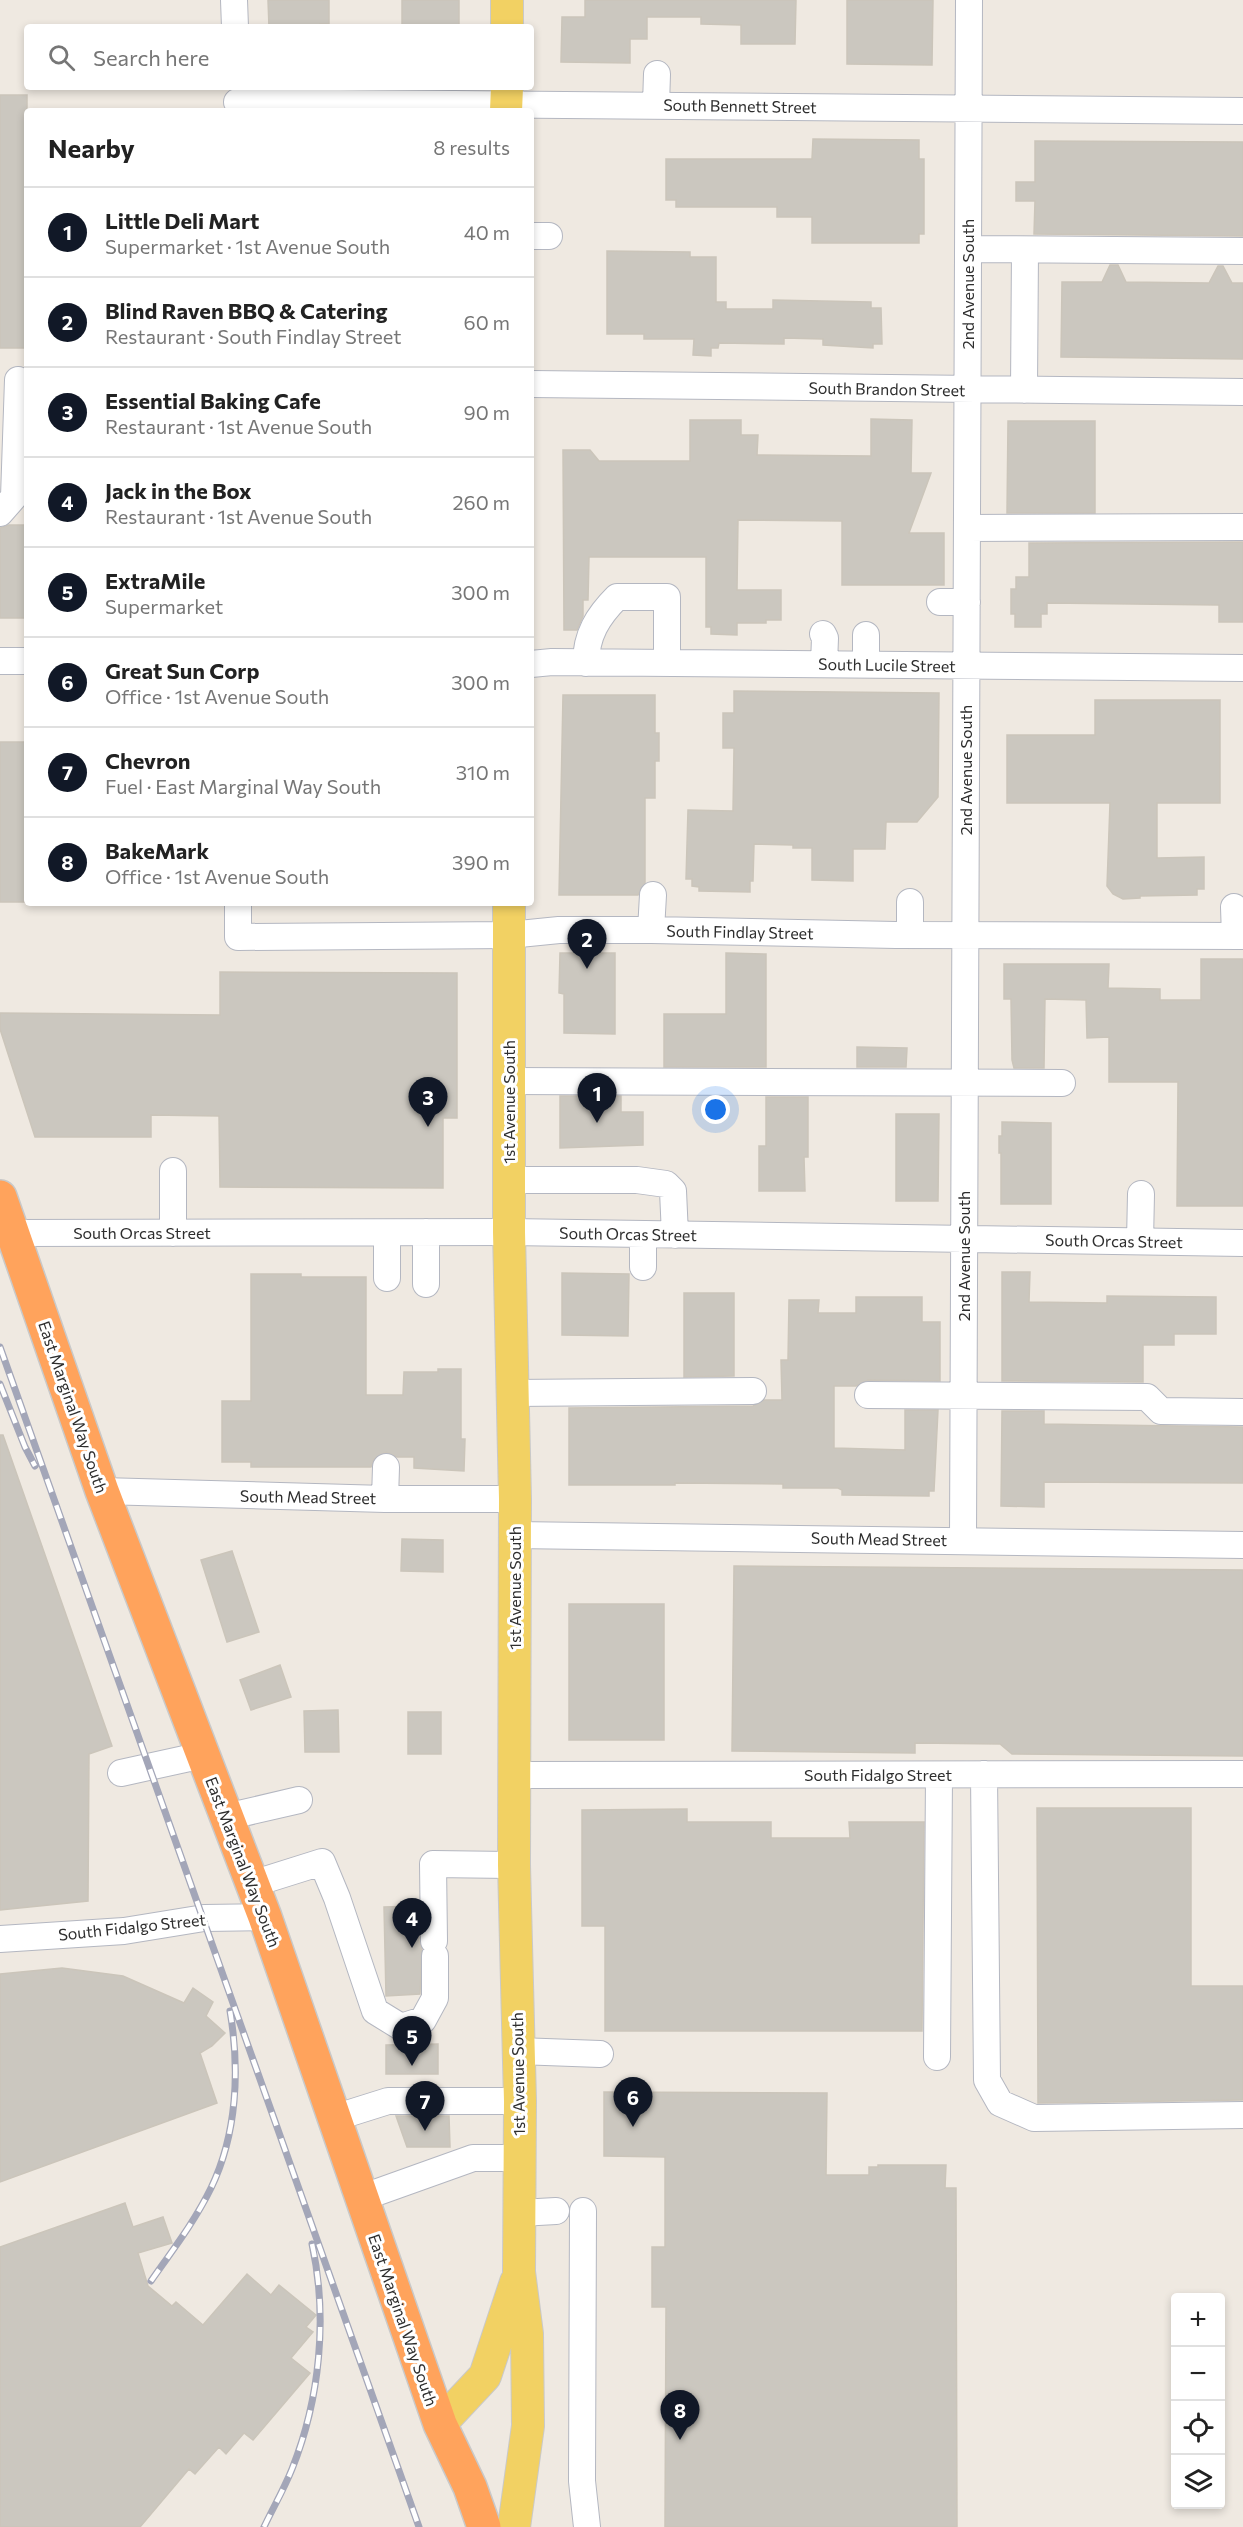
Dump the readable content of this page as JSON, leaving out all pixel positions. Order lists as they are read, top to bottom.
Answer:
{
  "streets": {
    "highway": ["East Marginal Way South"],
    "main road": ["1st Avenue South"],
    "street": [
      "South Bennett Street",
      "2nd Avenue South",
      "South Brandon Street",
      "South Lucile Street",
      "South Findlay Street",
      "South Orcas Street",
      "South Mead Street",
      "South Fidalgo Street"
    ]
  },
  "crossings": [
    ["South Bennett Street", "2nd Avenue South"],
    ["2nd Avenue South", "South Brandon Street"],
    ["2nd Avenue South", "South Lucile Street"],
    ["2nd Avenue South", "South Findlay Street"],
    ["2nd Avenue South", "South Orcas Street"],
    ["2nd Avenue South", "South Mead Street"],
    ["South Findlay Street", "1st Avenue South"],
    ["1st Avenue South", "South Orcas Street"],
    ["1st Avenue South", "East Marginal Way South"],
    ["1st Avenue South", "South Mead Street"],
    ["1st Avenue South", "South Fidalgo Street"],
    ["South Orcas Street", "East Marginal Way South"],
    ["East Marginal Way South", "South Mead Street"],
    ["East Marginal Way South", "South Fidalgo Street"]
  ],
  "page": {
    "search": "Search here",
    "heading": ["Nearby", "8 results"],
    "list": [
      {
        "mark": "1",
        "name": "Little Deli Mart",
        "note": "Supermarket · 1st Avenue South",
        "value": "40 m"
      },
      {
        "mark": "2",
        "name": "Blind Raven BBQ & Catering",
        "note": "Restaurant · South Findlay Street",
        "value": "60 m"
      },
      {
        "mark": "3",
        "name": "Essential Baking Cafe",
        "note": "Restaurant · 1st Avenue South",
        "value": "90 m"
      },
      {
        "mark": "4",
        "name": "Jack in the Box",
        "note": "Restaurant · 1st Avenue South",
        "value": "260 m"
      },
      {
        "mark": "5",
        "name": "ExtraMile",
        "note": "Supermarket",
        "value": "300 m"
      },
      {
        "mark": "6",
        "name": "Great Sun Corp",
        "note": "Office · 1st Avenue South",
        "value": "300 m"
      },
      {
        "mark": "7",
        "name": "Chevron",
        "note": "Fuel · East Marginal Way South",
        "value": "310 m"
      },
      {
        "mark": "8",
        "name": "BakeMark",
        "note": "Office · 1st Avenue South",
        "value": "390 m"
      }
    ],
    "pins": [
      "2",
      "1",
      "3",
      "4",
      "5",
      "6",
      "7",
      "8"
    ],
    "map_buttons": ["+", "−"]
  }
}
